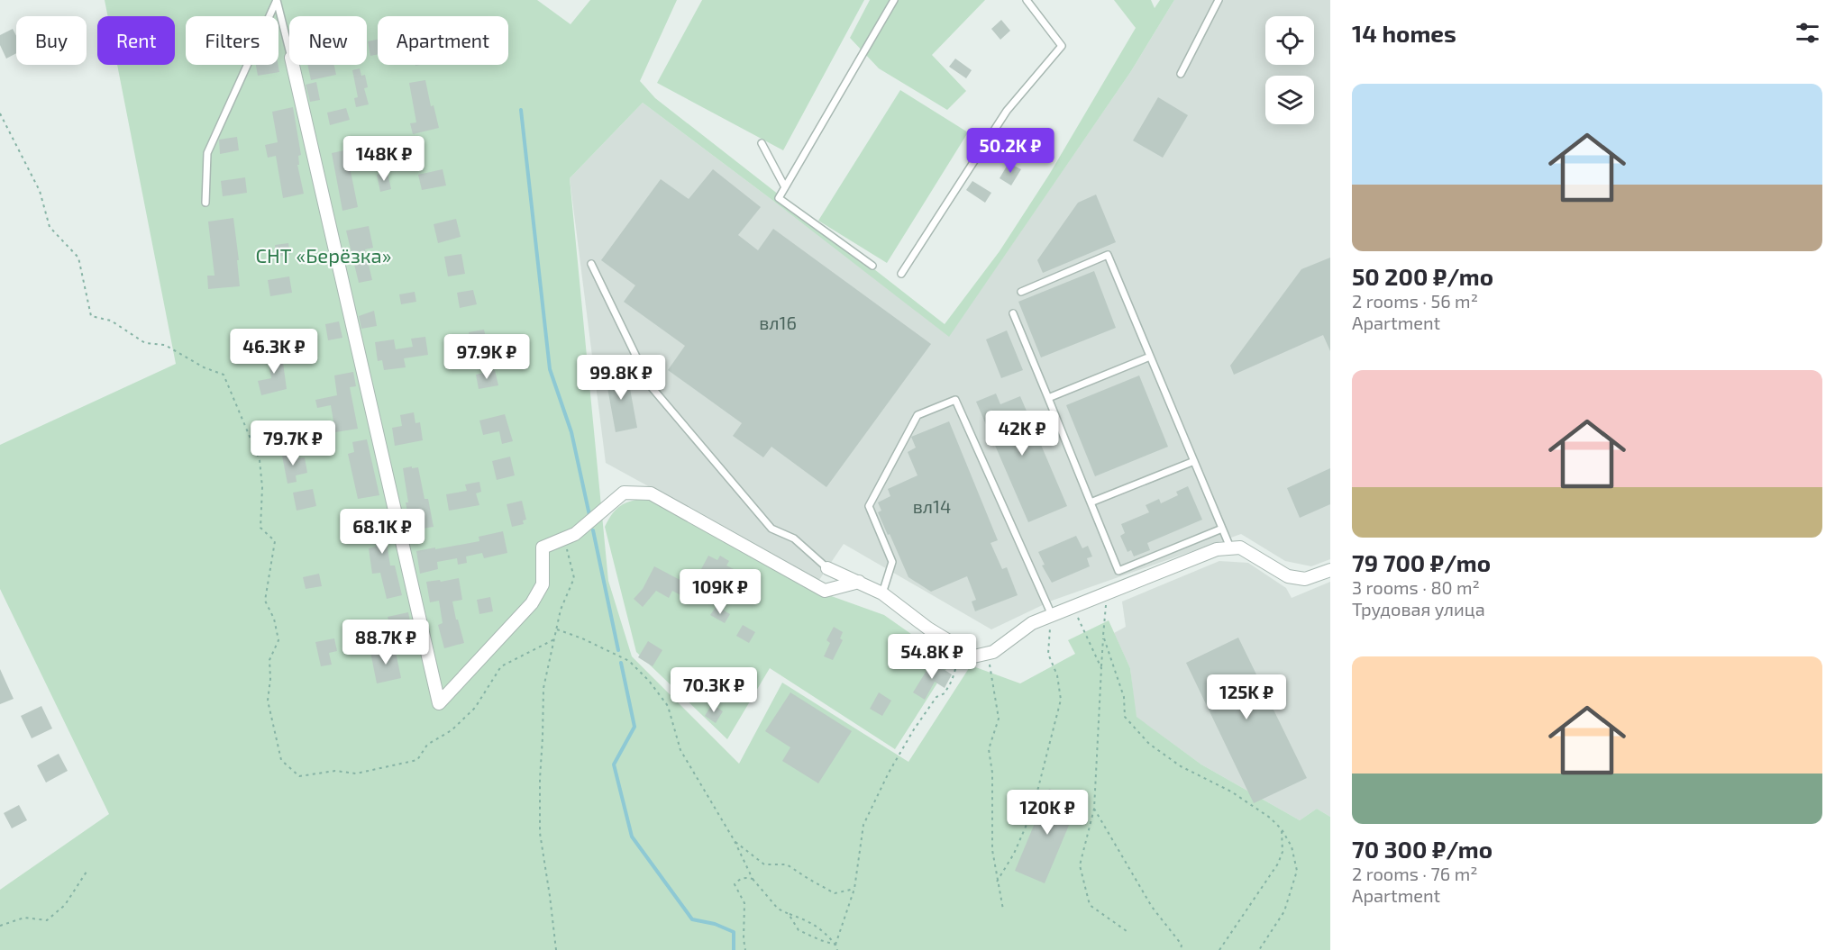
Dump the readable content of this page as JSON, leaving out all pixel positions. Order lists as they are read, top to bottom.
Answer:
{
  "parks": ["СНТ «Берёзка»"],
  "house_numbers": ["вл16", "вл14"],
  "page": {
    "heading": "14 homes",
    "chip": [
      "Buy",
      "Rent",
      "Filters",
      "New",
      "Apartment"
    ],
    "list": [
      {
        "name": "50 200 ₽/mo",
        "note": "2 rooms · 56 m² · Apartment"
      },
      {
        "name": "79 700 ₽/mo",
        "note": "3 rooms · 80 m² · Трудовая улица"
      },
      {
        "name": "70 300 ₽/mo",
        "note": "2 rooms · 76 m² · Apartment"
      }
    ],
    "price": [
      "50.2K ₽",
      "148K ₽",
      "46.3K ₽",
      "97.9K ₽",
      "99.8K ₽",
      "42K ₽",
      "79.7K ₽",
      "68.1K ₽",
      "109K ₽",
      "88.7K ₽",
      "54.8K ₽",
      "70.3K ₽",
      "125K ₽",
      "120K ₽"
    ]
  }
}
